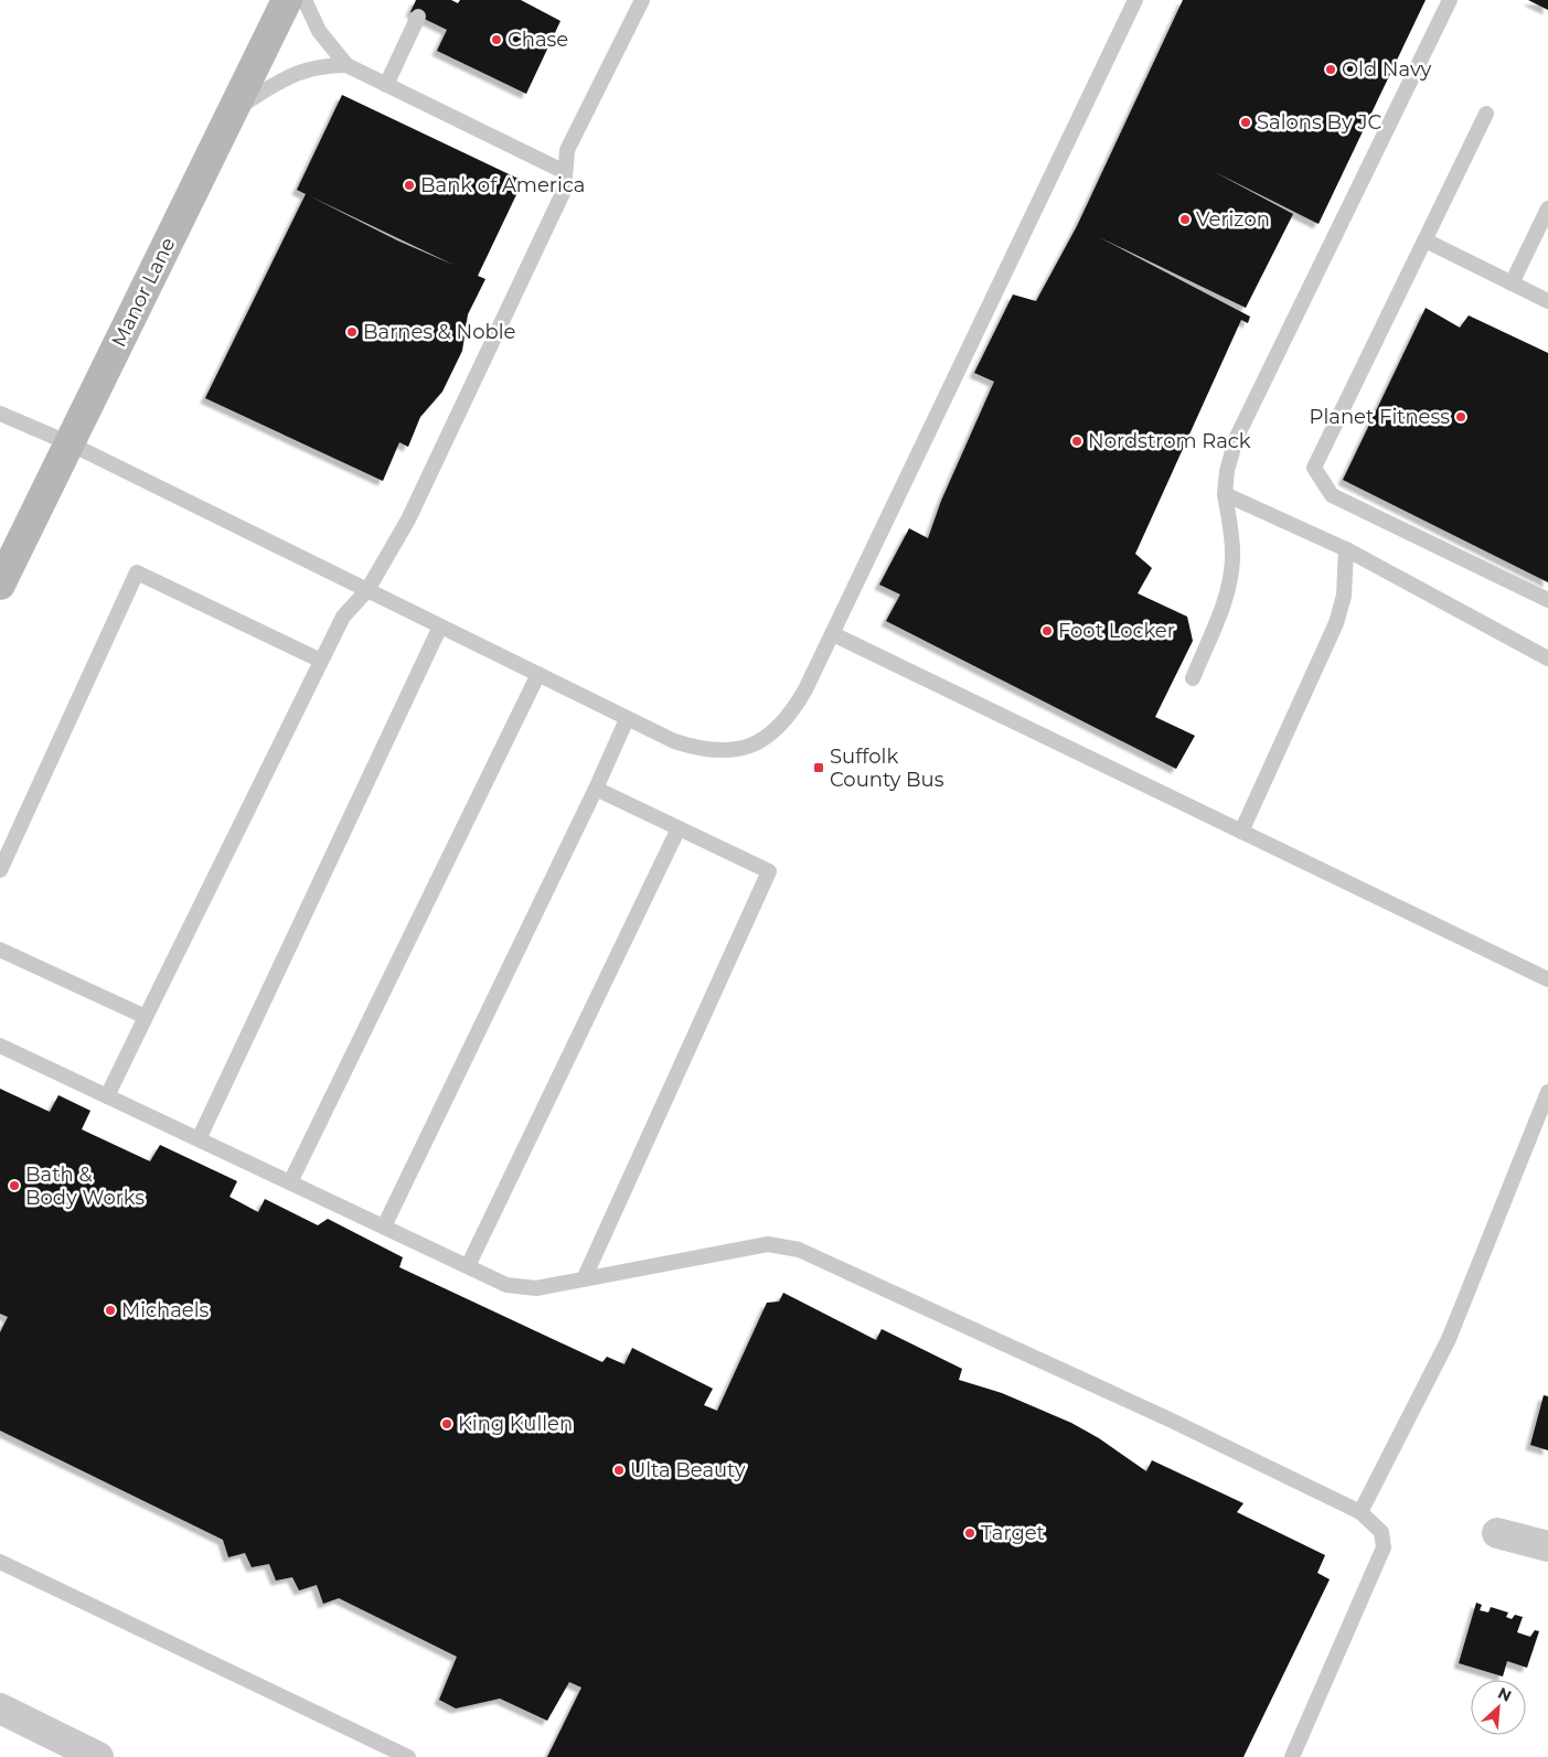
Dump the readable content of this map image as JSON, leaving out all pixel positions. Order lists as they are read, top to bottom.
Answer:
{
  "streets": {
    "street": ["Manor Lane"]
  },
  "places": {
    "other": [
      "Chase",
      "Old Navy",
      "Salons By JC",
      "Bank of America",
      "Verizon",
      "Barnes & Noble",
      "Planet Fitness",
      "Nordstrom Rack",
      "Foot Locker",
      "Bath & Body Works",
      "Michaels",
      "King Kullen",
      "Ulta Beauty",
      "Target"
    ],
    "transit": ["Suffolk County Bus"]
  },
  "north": "top right"
}
